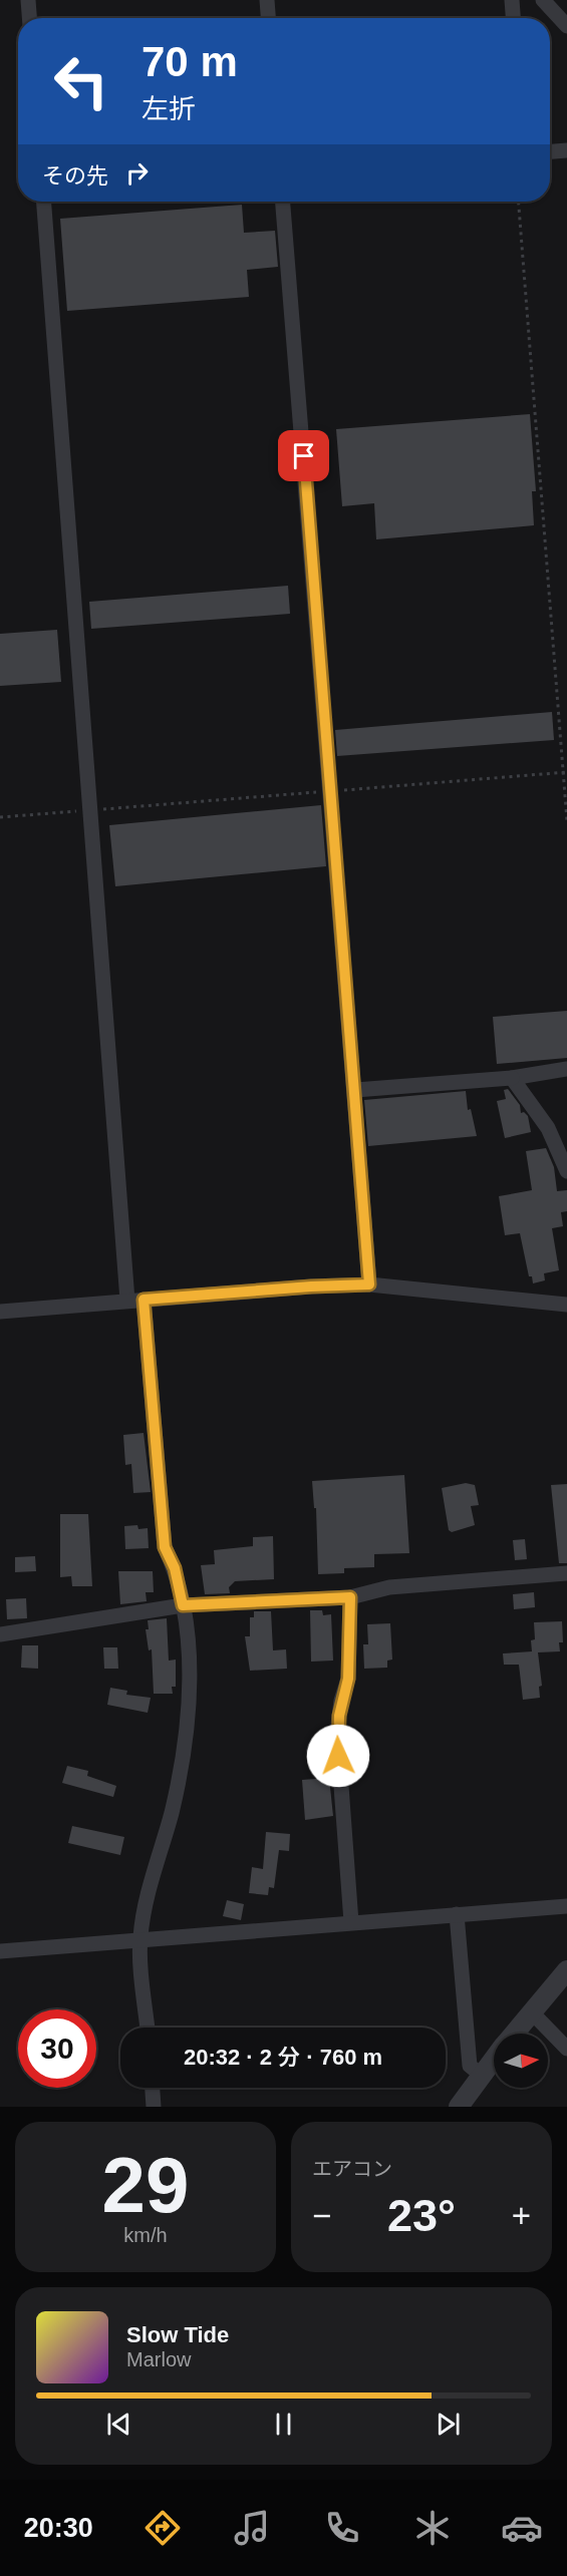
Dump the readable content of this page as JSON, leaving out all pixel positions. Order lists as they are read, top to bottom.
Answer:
{
  "north": "right",
  "page": {
    "turn": ["70 m", "左折"],
    "then": "その先",
    "limit": "30",
    "trip": "20:32 · 2 分 · 760 m",
    "tile": [
      ["29", "km/h"],
      "エアコン"
    ],
    "heat": ["−", "23°", "+"],
    "song": ["Slow Tide", "Marlow"],
    "tabs": "20:30"
  }
}
